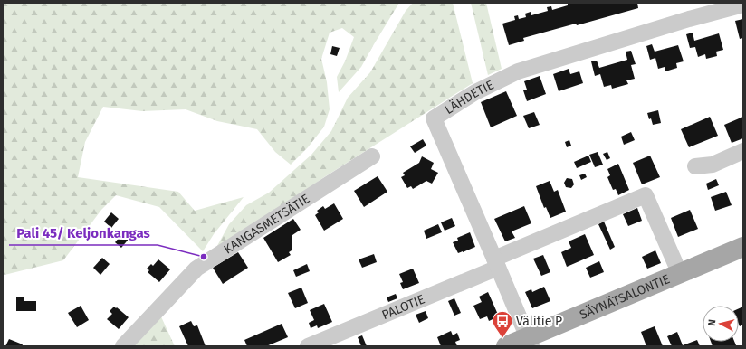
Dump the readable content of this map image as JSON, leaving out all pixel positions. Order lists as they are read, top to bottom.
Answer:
{
  "streets": {
    "main road": ["SÄYNÄTSALONTIE"],
    "street": ["LÄHDETIE", "KANGASMETSÄTIE", "PALOTIE"]
  },
  "crossings": [
    ["LÄHDETIE", "SÄYNÄTSALONTIE"],
    ["LÄHDETIE", "PALOTIE"],
    ["SÄYNÄTSALONTIE", "PALOTIE"]
  ],
  "places": {
    "other": ["Pali 45/ Keljonkangas"],
    "bus stop": ["Välitie P"]
  },
  "north": "left"
}
